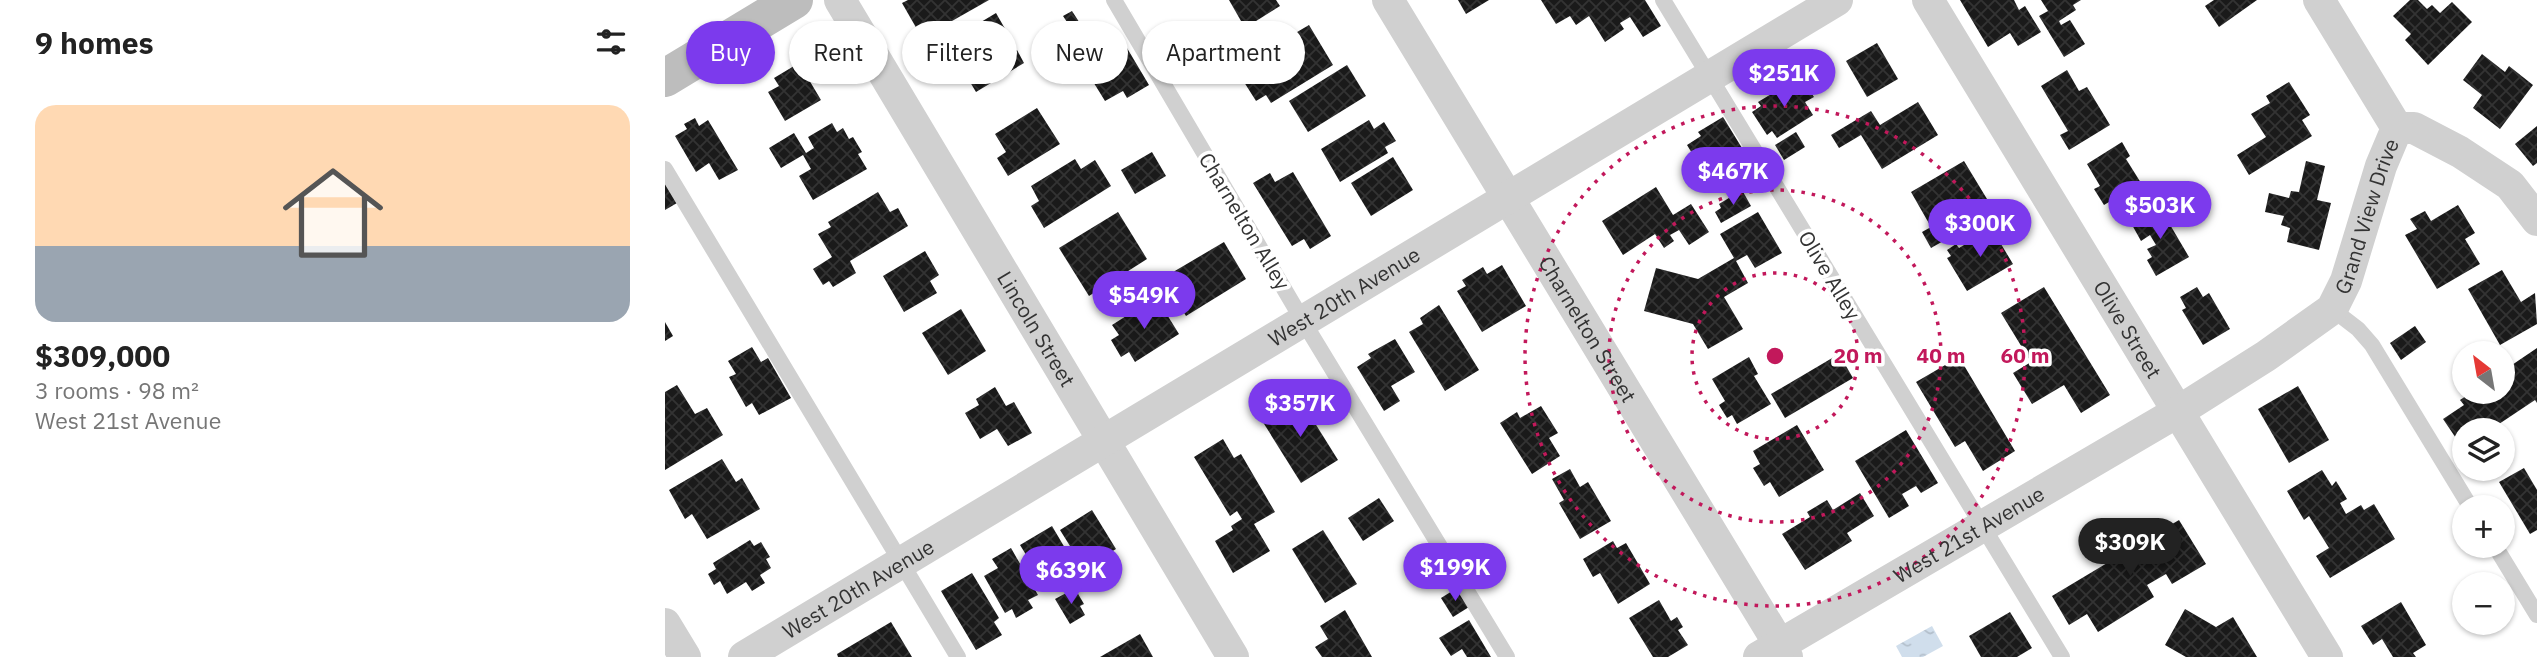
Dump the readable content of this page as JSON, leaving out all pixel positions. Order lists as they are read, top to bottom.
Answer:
{
  "streets": {
    "street": [
      "Grand View Drive",
      "West 20th Avenue",
      "Charnelton Street",
      "Olive Street",
      "Lincoln Street",
      "West 21st Avenue"
    ],
    "lane": ["Charnelton Alley", "Olive Alley"]
  },
  "crossings": [
    ["Grand View Drive", "Olive Street"],
    ["Grand View Drive", "West 21st Avenue"],
    ["Charnelton Alley", "West 20th Avenue"],
    ["Olive Alley", "West 20th Avenue"],
    ["Olive Alley", "West 21st Avenue"],
    ["West 20th Avenue", "Charnelton Street"],
    ["West 20th Avenue", "Lincoln Street"],
    ["Charnelton Street", "West 21st Avenue"],
    ["Olive Street", "West 21st Avenue"]
  ],
  "north": "top left",
  "page": {
    "heading": "9 homes",
    "chip": [
      "Buy",
      "Rent",
      "Filters",
      "New",
      "Apartment"
    ],
    "price": [
      "$251K",
      "$467K",
      "$503K",
      "$300K",
      "$549K",
      "$357K",
      "$309K",
      "$199K",
      "$639K"
    ],
    "list": [
      {
        "name": "$309,000",
        "note": "3 rooms · 98 m² · West 21st Avenue"
      }
    ],
    "map_buttons": ["+", "−"]
  },
  "rings": ["20 m", "40 m", "60 m"]
}
